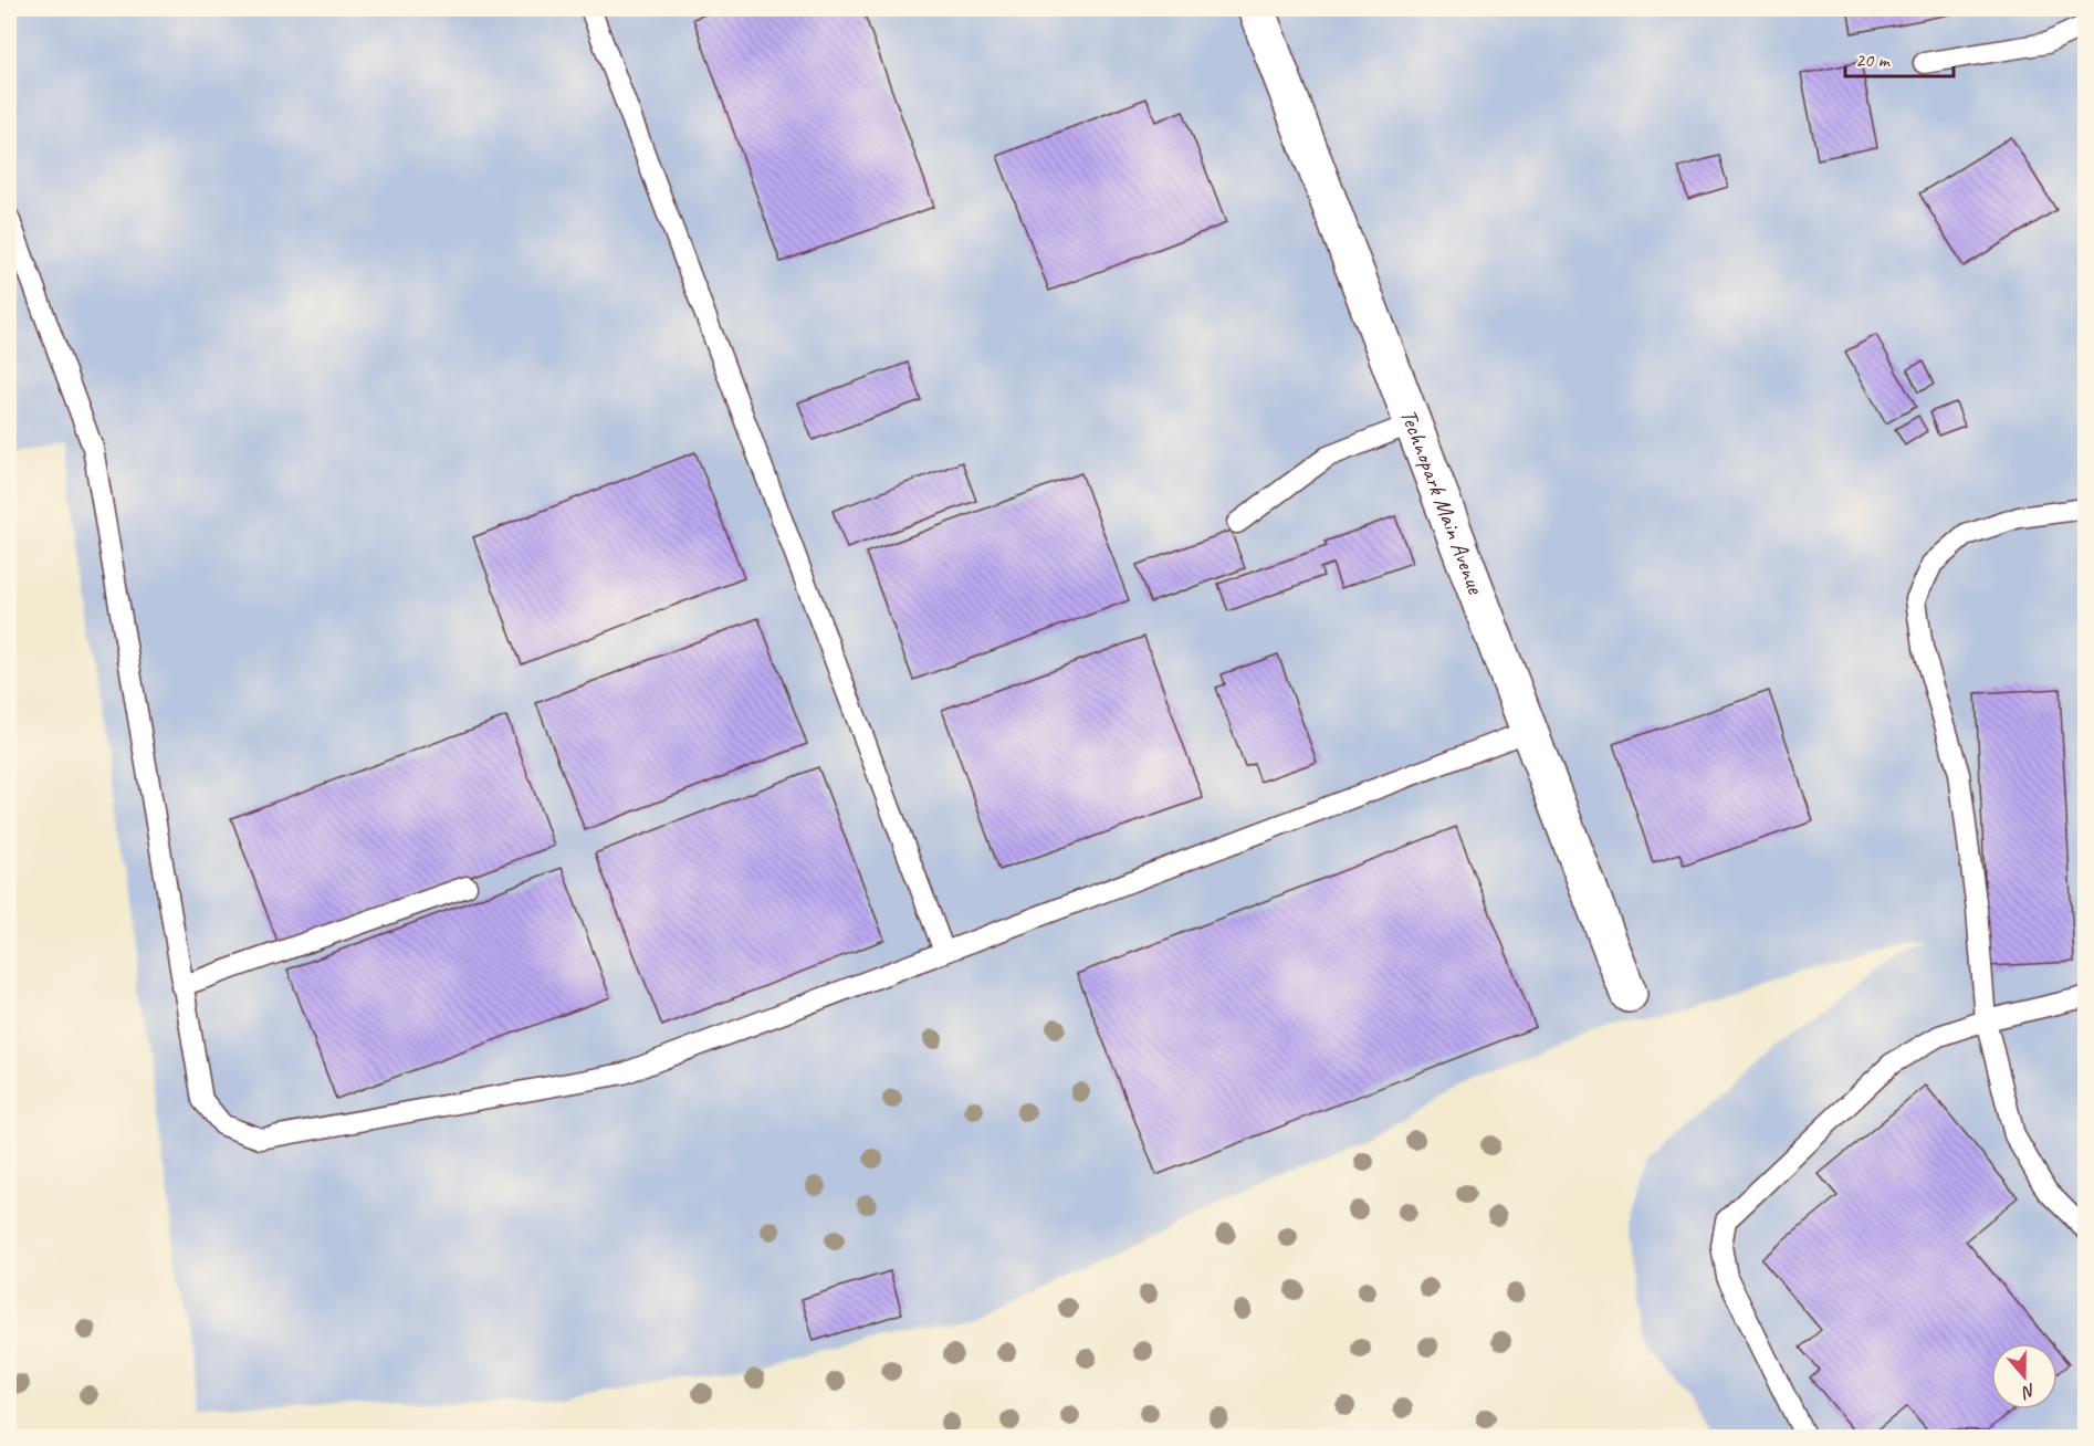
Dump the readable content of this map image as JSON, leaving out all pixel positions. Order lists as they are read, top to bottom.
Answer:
{
  "streets": {
    "street": ["Technopark Main Avenue"]
  },
  "scale_bar": "20 m",
  "north": "bottom"
}
